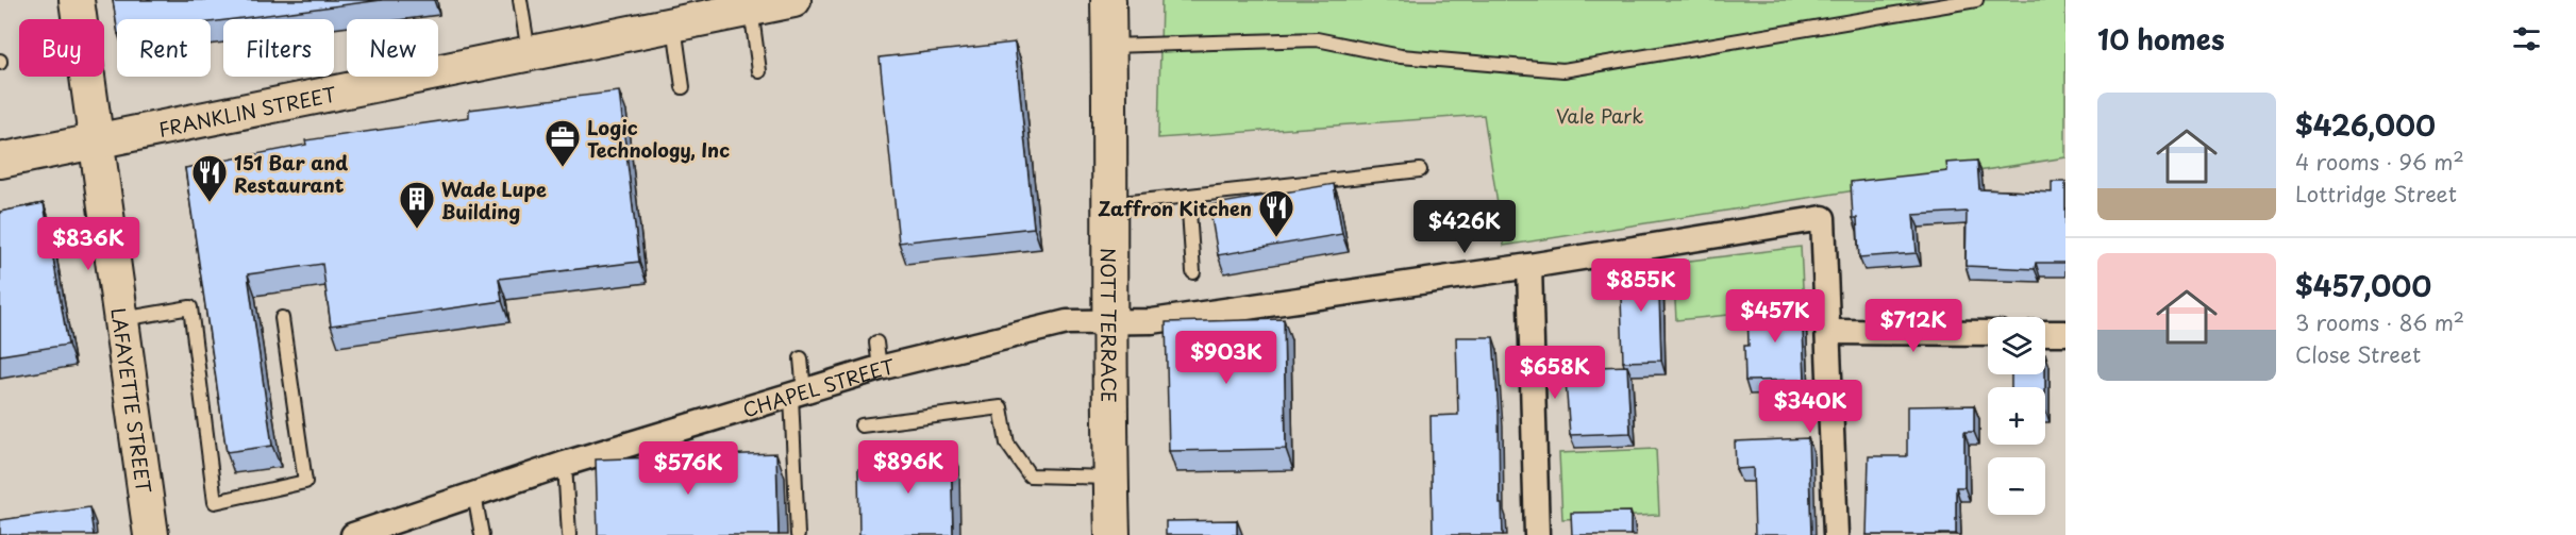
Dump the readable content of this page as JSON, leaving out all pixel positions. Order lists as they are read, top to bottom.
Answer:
{
  "streets": {
    "street": [
      "FRANKLIN STREET",
      "NOTT TERRACE",
      "CHAPEL STREET",
      "LAFAYETTE STREET"
    ]
  },
  "crossings": [
    ["FRANKLIN STREET", "LAFAYETTE STREET"],
    ["NOTT TERRACE", "CHAPEL STREET"]
  ],
  "parks": ["Vale Park"],
  "places": {
    "office": ["Logic Technology, Inc"],
    "restaurant": ["151 Bar and Restaurant", "Zaffron Kitchen"],
    "building": ["Wade Lupe Building"]
  },
  "page": {
    "heading": "10 homes",
    "chip": [
      "Buy",
      "Rent",
      "Filters",
      "New"
    ],
    "list": [
      {
        "name": "$426,000",
        "note": "4 rooms · 96 m² · Lottridge Street"
      },
      {
        "name": "$457,000",
        "note": "3 rooms · 86 m² · Close Street"
      }
    ],
    "price": [
      "$426K",
      "$836K",
      "$855K",
      "$457K",
      "$712K",
      "$903K",
      "$658K",
      "$340K",
      "$896K",
      "$576K"
    ],
    "map_buttons": ["+", "−"]
  }
}
